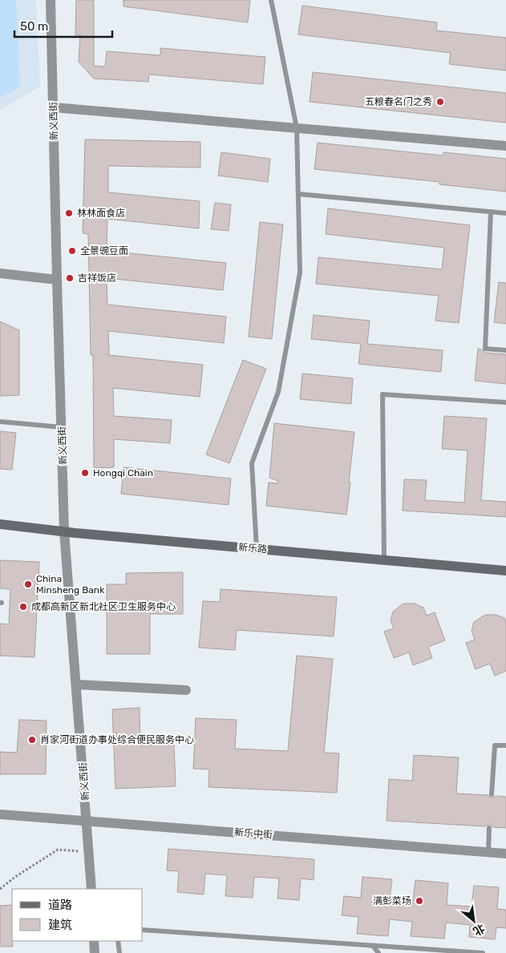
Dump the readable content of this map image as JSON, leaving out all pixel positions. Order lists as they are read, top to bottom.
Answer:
{
  "streets": {
    "street": ["新义西街", "新乐路", "新乐中街"]
  },
  "crossings": [
    ["新义西街", "新乐路"],
    ["新义西街", "新乐中街"]
  ],
  "places": [
    "五粮春名门之秀",
    "林林面食店",
    "全景豌豆面",
    "吉祥饭店",
    "Hongqi Chain",
    "China Minsheng Bank",
    "成都高新区新北社区卫生服务中心",
    "肖家河街道办事处综合便民服务中心",
    "满彭菜场"
  ],
  "legend": ["道路", "建筑"],
  "scale_bar": "50 m",
  "north": "bottom right"
}
